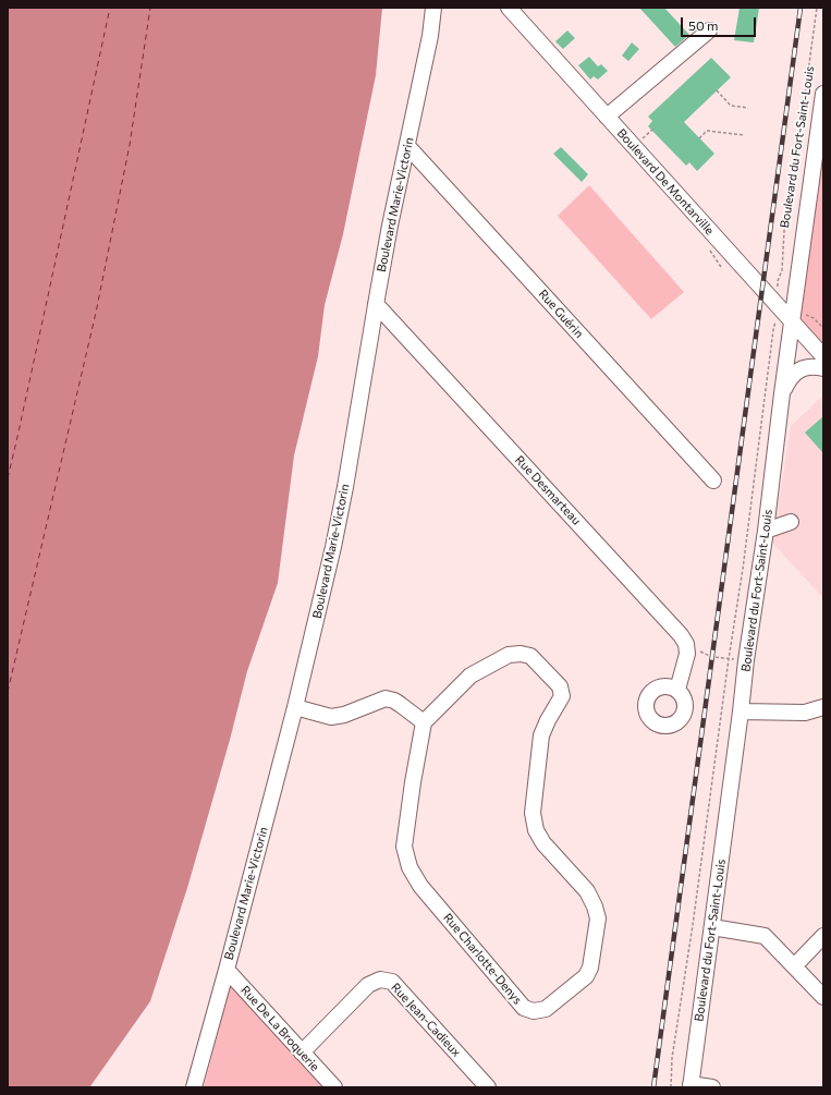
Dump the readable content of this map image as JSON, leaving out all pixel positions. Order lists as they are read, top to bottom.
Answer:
{
  "streets": {
    "street": [
      "Boulevard du Fort-Saint-Louis",
      "Boulevard De Montarville",
      "Boulevard Marie-Victorin",
      "Rue Guérin",
      "Rue Desmarteau",
      "Rue Charlotte-Denys",
      "Rue Jean-Cadieux",
      "Rue De La Broquerie"
    ]
  },
  "crossings": [
    ["Boulevard du Fort-Saint-Louis", "Boulevard De Montarville"],
    ["Boulevard Marie-Victorin", "Rue Guérin"],
    ["Boulevard Marie-Victorin", "Rue Desmarteau"],
    ["Boulevard Marie-Victorin", "Rue De La Broquerie"],
    ["Rue Jean-Cadieux", "Rue De La Broquerie"]
  ],
  "scale_bar": "50 m"
}
